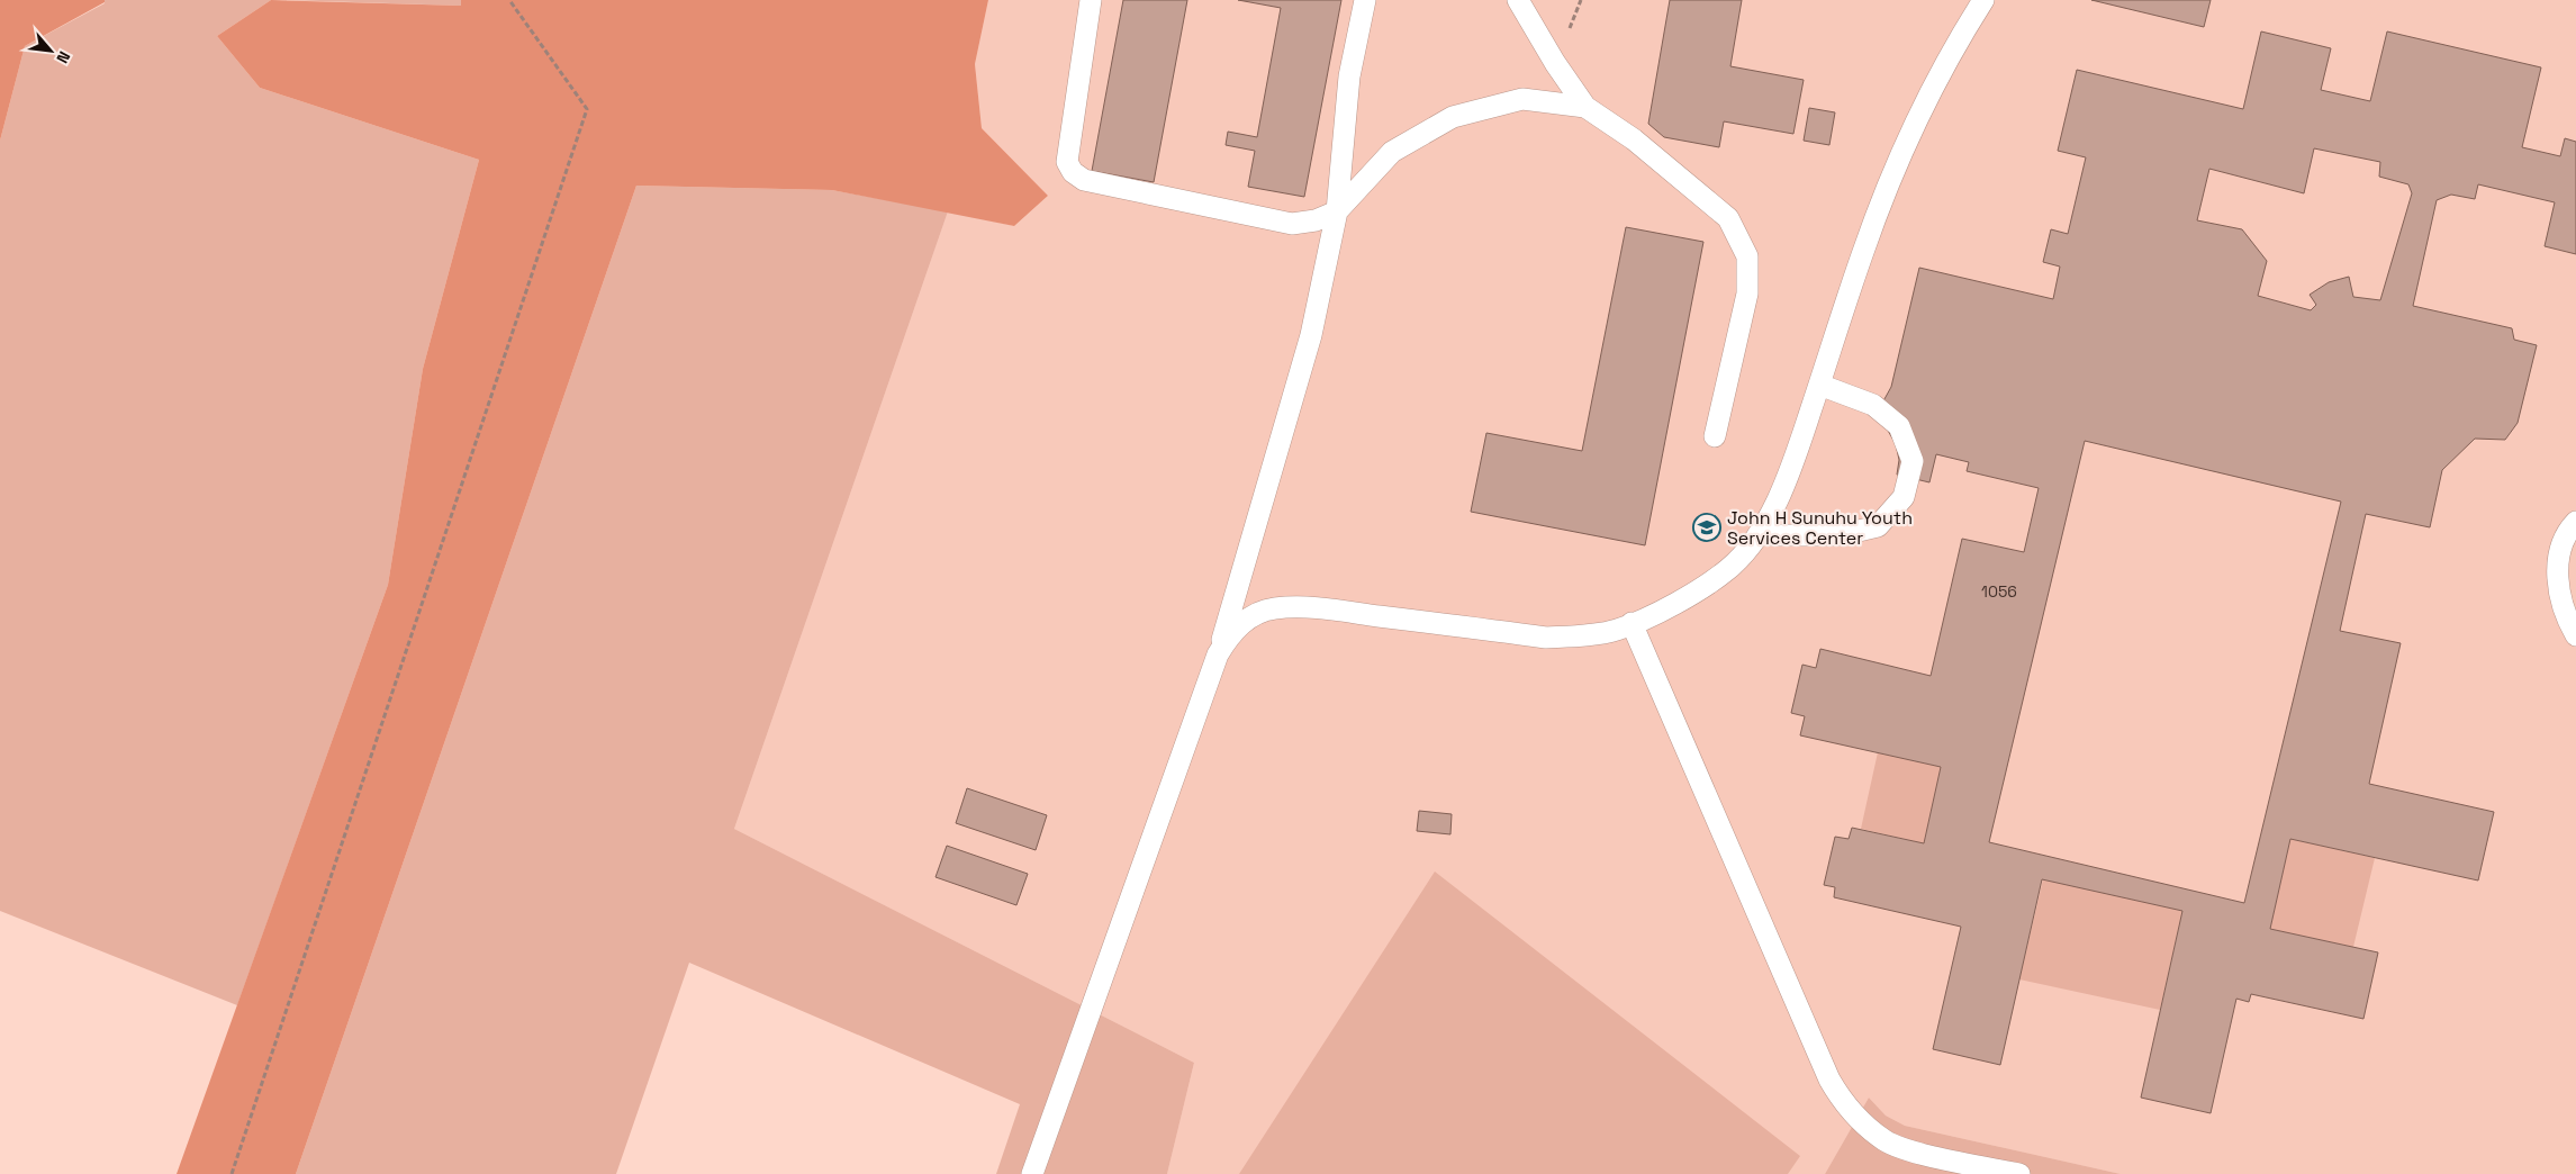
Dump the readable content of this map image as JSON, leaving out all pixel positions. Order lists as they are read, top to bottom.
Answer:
{
  "places": {
    "school or university": ["John H Sunuhu Youth Services Center"]
  },
  "house_numbers": ["1056"],
  "north": "bottom right"
}
